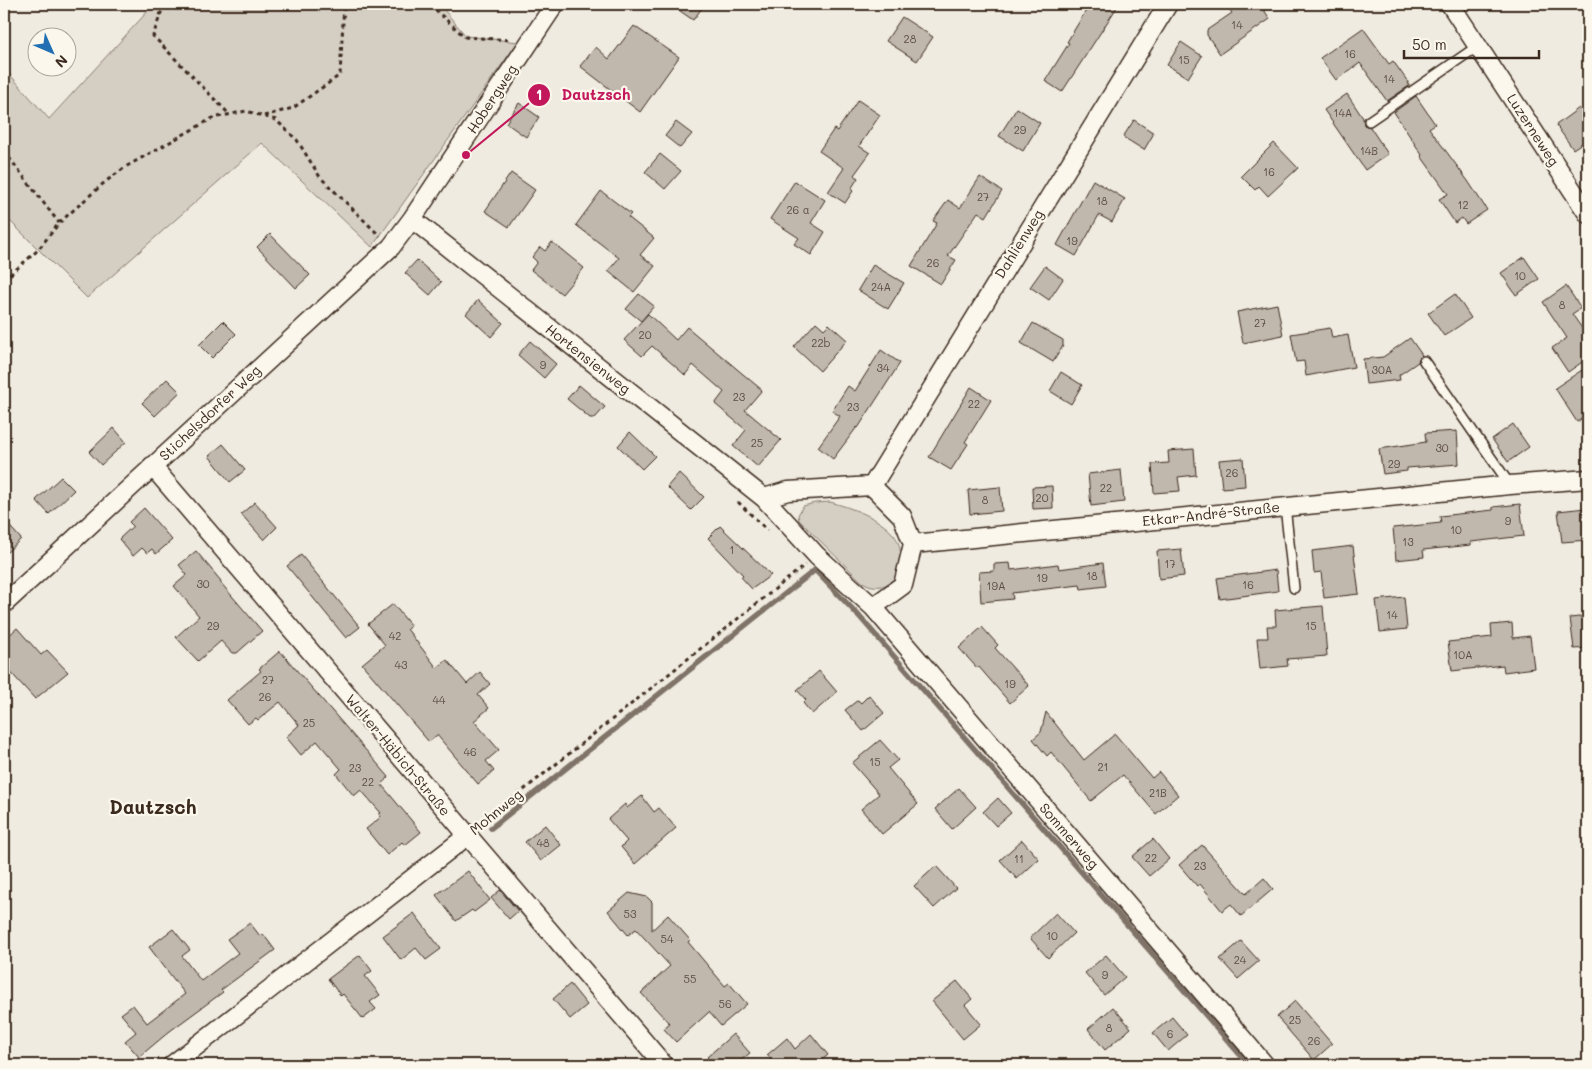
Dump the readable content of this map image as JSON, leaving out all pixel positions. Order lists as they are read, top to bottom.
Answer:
{
  "streets": {
    "street": [
      "Hobergweg",
      "Luzerneweg",
      "Dahlienweg",
      "Hortensienweg",
      "Stichelsdorfer Weg",
      "Etkar-André-Straße",
      "Walter-Häbich-Straße",
      "Mohnweg",
      "Sommerweg"
    ]
  },
  "crossings": [
    ["Hobergweg", "Hortensienweg"],
    ["Hobergweg", "Stichelsdorfer Weg"],
    ["Hortensienweg", "Stichelsdorfer Weg"],
    ["Hortensienweg", "Mohnweg"],
    ["Hortensienweg", "Sommerweg"],
    ["Stichelsdorfer Weg", "Walter-Häbich-Straße"],
    ["Walter-Häbich-Straße", "Mohnweg"],
    ["Mohnweg", "Sommerweg"]
  ],
  "districts": ["Dautzsch"],
  "places": ["Dautzsch"],
  "house_numbers": [
    "14",
    "28",
    "16",
    "15",
    "14",
    "14A",
    "29",
    "14B",
    "16",
    "27",
    "18",
    "12",
    "26 a",
    "19",
    "26",
    "10",
    "24A",
    "8",
    "27",
    "20",
    "22b",
    "9",
    "34",
    "30A",
    "23",
    "22",
    "23",
    "25",
    "30",
    "29",
    "26",
    "22",
    "20",
    "8",
    "9",
    "10",
    "13",
    "1",
    "17",
    "18",
    "19",
    "30",
    "16",
    "19A",
    "14",
    "29",
    "15",
    "42",
    "10A",
    "43",
    "27",
    "19",
    "26",
    "44",
    "25",
    "46",
    "15",
    "21",
    "23",
    "22",
    "21B",
    "48",
    "22",
    "11",
    "23",
    "53",
    "10",
    "54",
    "24",
    "9",
    "55",
    "56",
    "25",
    "8",
    "6",
    "26"
  ],
  "scale_bar": "50 m",
  "north": "bottom right"
}
